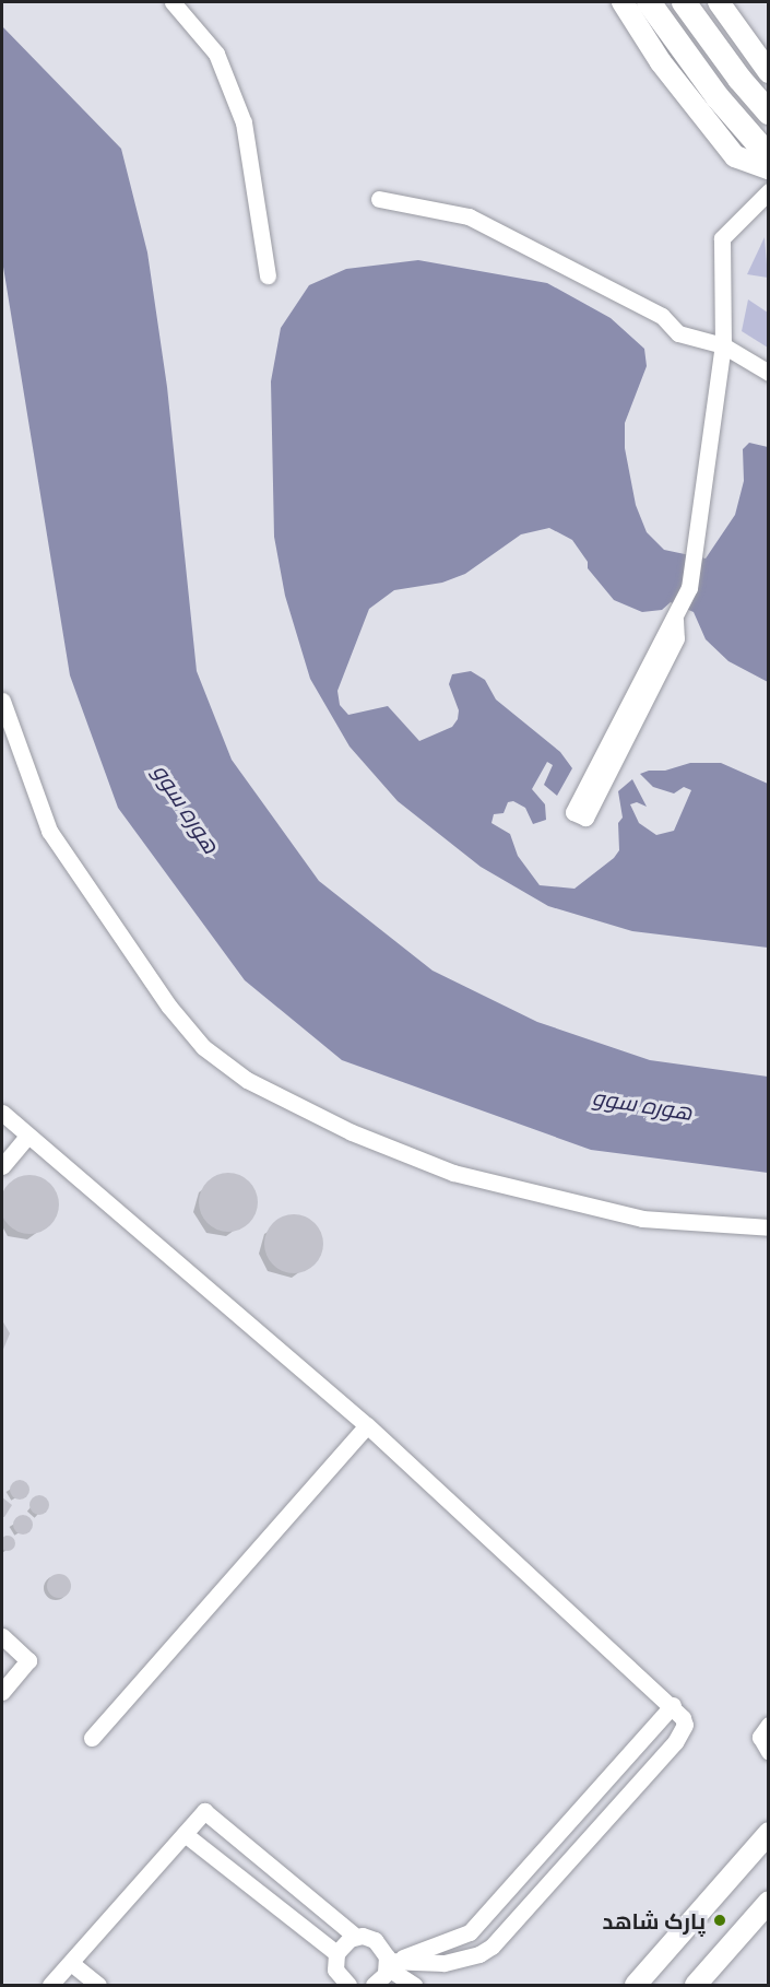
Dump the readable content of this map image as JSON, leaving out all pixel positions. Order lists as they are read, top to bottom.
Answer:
{
  "water": ["هوره سوو"],
  "places": ["پارک شاهد"]
}
